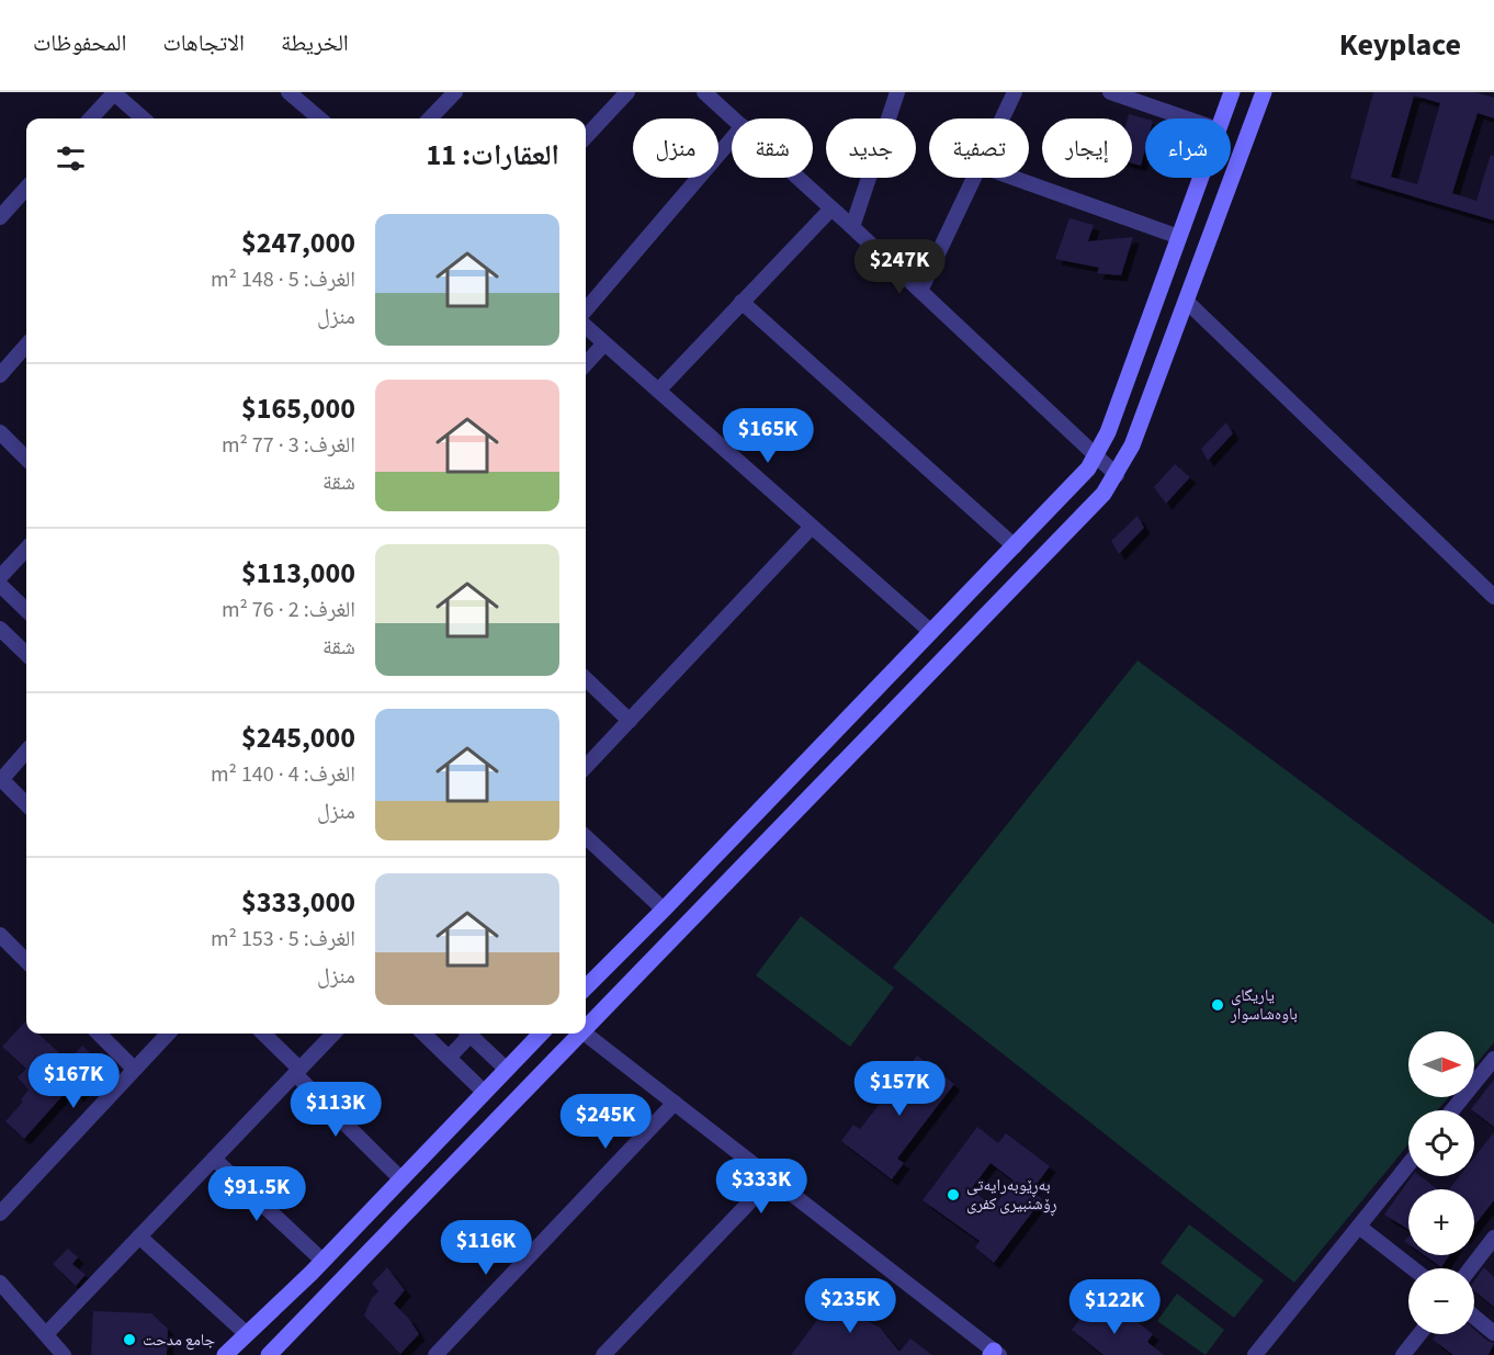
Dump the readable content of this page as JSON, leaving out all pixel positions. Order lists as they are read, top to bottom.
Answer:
{
  "places": ["یاریگای باوەشاسوار", "بەڕێوبەرایەتی ڕۆشنبیری کفری", "جامع مدحت"],
  "north": "right",
  "page": {
    "header": "Keyplace",
    "nav": ["الخريطة", "الاتجاهات", "المحفوظات"],
    "chip": [
      "شراء",
      "إيجار",
      "تصفية",
      "جديد",
      "شقة",
      "منزل"
    ],
    "heading": "العقارات: 11",
    "list": [
      {
        "name": "$247,000",
        "note": "الغرف: 5 · 148 m² · منزل"
      },
      {
        "name": "$165,000",
        "note": "الغرف: 3 · 77 m² · شقة"
      },
      {
        "name": "$113,000",
        "note": "الغرف: 2 · 76 m² · شقة"
      },
      {
        "name": "$245,000",
        "note": "الغرف: 4 · 140 m² · منزل"
      },
      {
        "name": "$333,000",
        "note": "الغرف: 5 · 153 m² · منزل"
      }
    ],
    "price": [
      "$247K",
      "$165K",
      "$167K",
      "$157K",
      "$113K",
      "$245K",
      "$333K",
      "$91.5K",
      "$116K",
      "$235K",
      "$122K"
    ],
    "map_buttons": ["+", "−"]
  }
}
